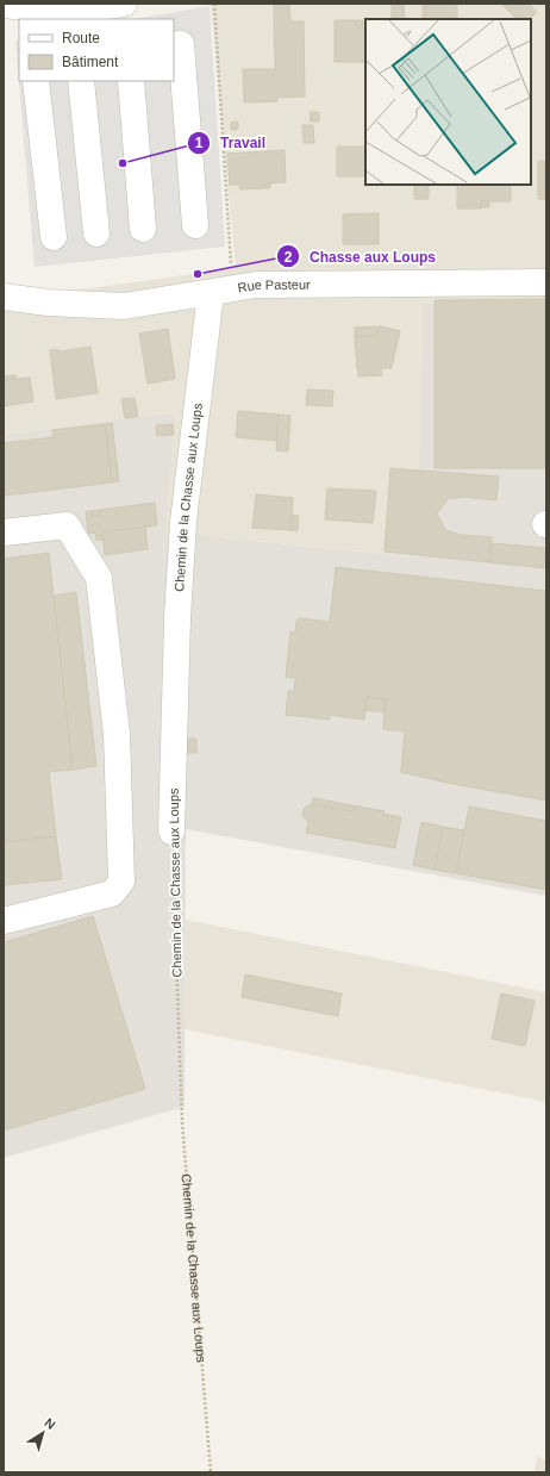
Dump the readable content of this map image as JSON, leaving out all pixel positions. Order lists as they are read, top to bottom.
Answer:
{
  "streets": {
    "street": ["Rue Pasteur", "Chemin de la Chasse aux Loups"]
  },
  "crossings": [
    ["Rue Pasteur", "Chemin de la Chasse aux Loups"]
  ],
  "places": ["Travail", "Chasse aux Loups"],
  "legend": ["Route", "Bâtiment"],
  "north": "top right"
}
